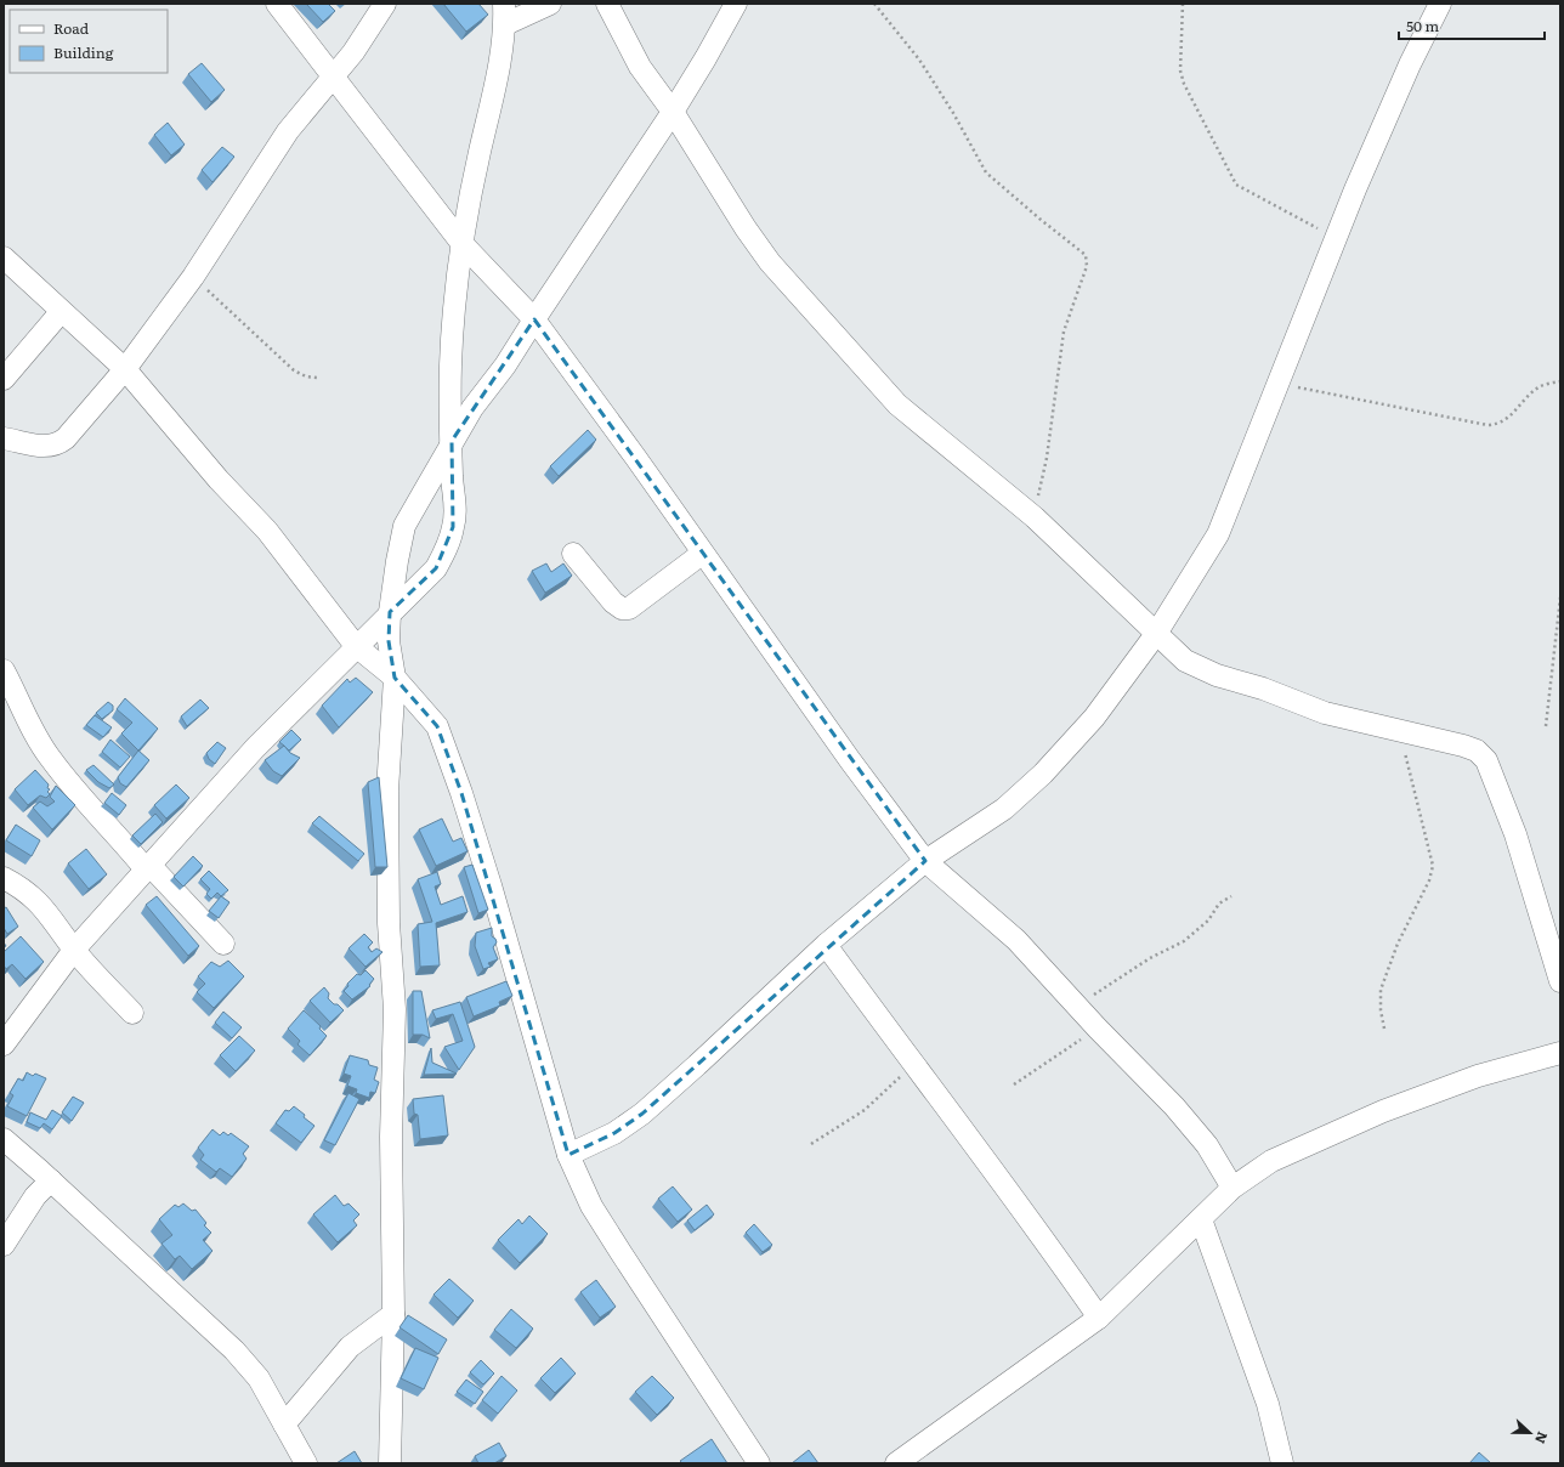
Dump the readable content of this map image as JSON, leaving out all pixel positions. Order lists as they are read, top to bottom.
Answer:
{
  "legend": ["Road", "Building"],
  "scale_bar": "50 m",
  "north": "right"
}
